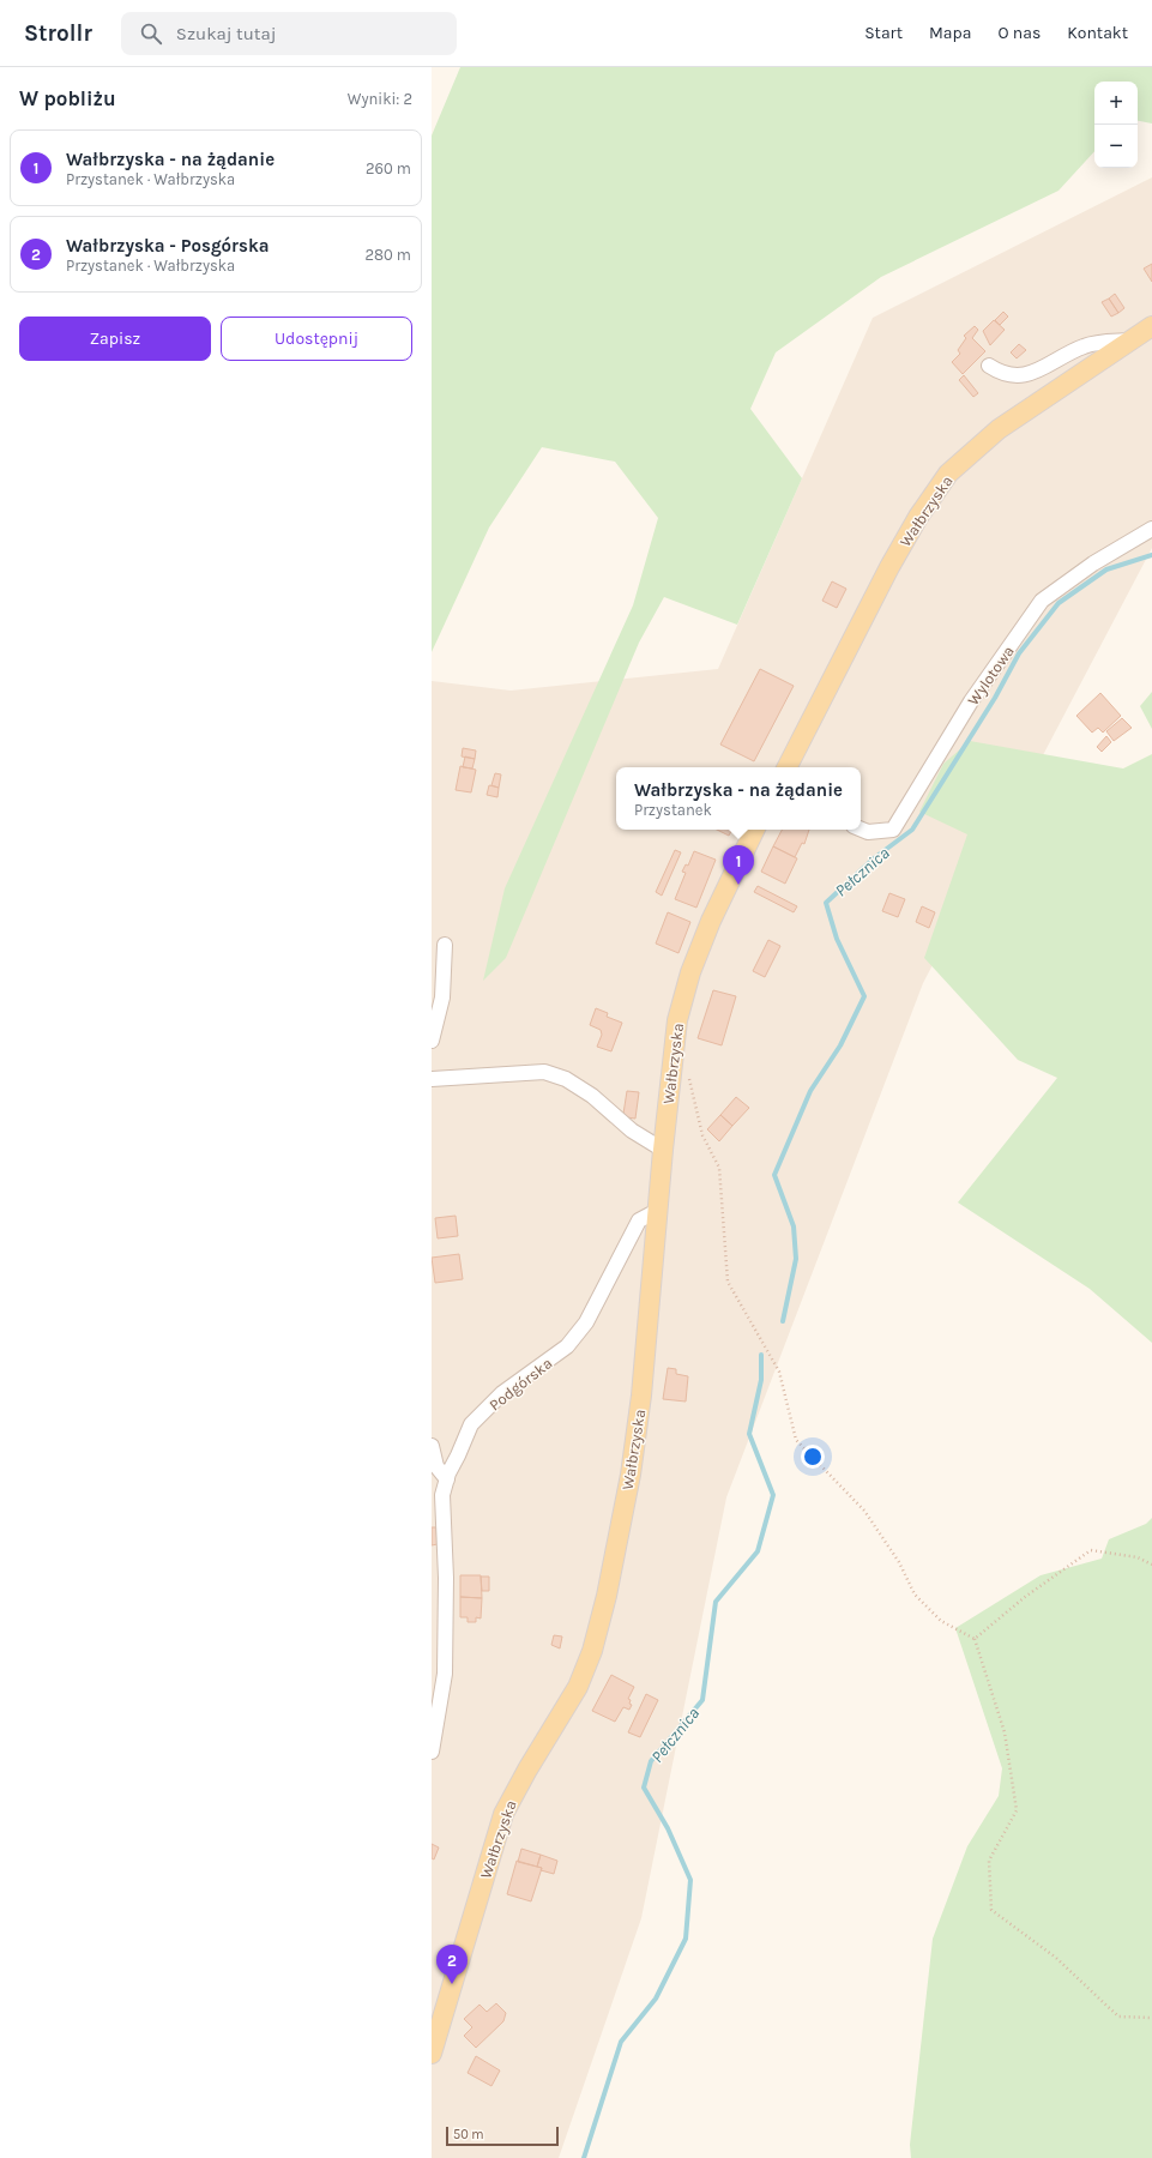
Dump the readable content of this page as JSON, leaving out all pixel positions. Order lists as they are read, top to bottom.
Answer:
{
  "streets": {
    "main road": ["Wałbrzyska"],
    "street": ["Wylotowa", "Podgórska"]
  },
  "crossings": [
    ["Wałbrzyska", "Podgórska"]
  ],
  "water": ["Pełcznica"],
  "scale_bar": "50 m",
  "page": {
    "header": "Strollr",
    "search": "Szukaj tutaj",
    "nav": [
      "Start",
      "Mapa",
      "O nas",
      "Kontakt"
    ],
    "heading": ["W pobliżu", "Wyniki: 2"],
    "map_buttons": ["+", "−"],
    "list": [
      {
        "mark": "1",
        "name": "Wałbrzyska - na żądanie",
        "note": "Przystanek · Wałbrzyska",
        "value": "260 m"
      },
      {
        "mark": "2",
        "name": "Wałbrzyska - Posgórska",
        "note": "Przystanek · Wałbrzyska",
        "value": "280 m"
      }
    ],
    "buttons": ["Zapisz", "Udostępnij"],
    "popup": ["Wałbrzyska - na żądanie", "Przystanek"],
    "pins": ["1", "2"],
    "scale": "50 m"
  }
}
